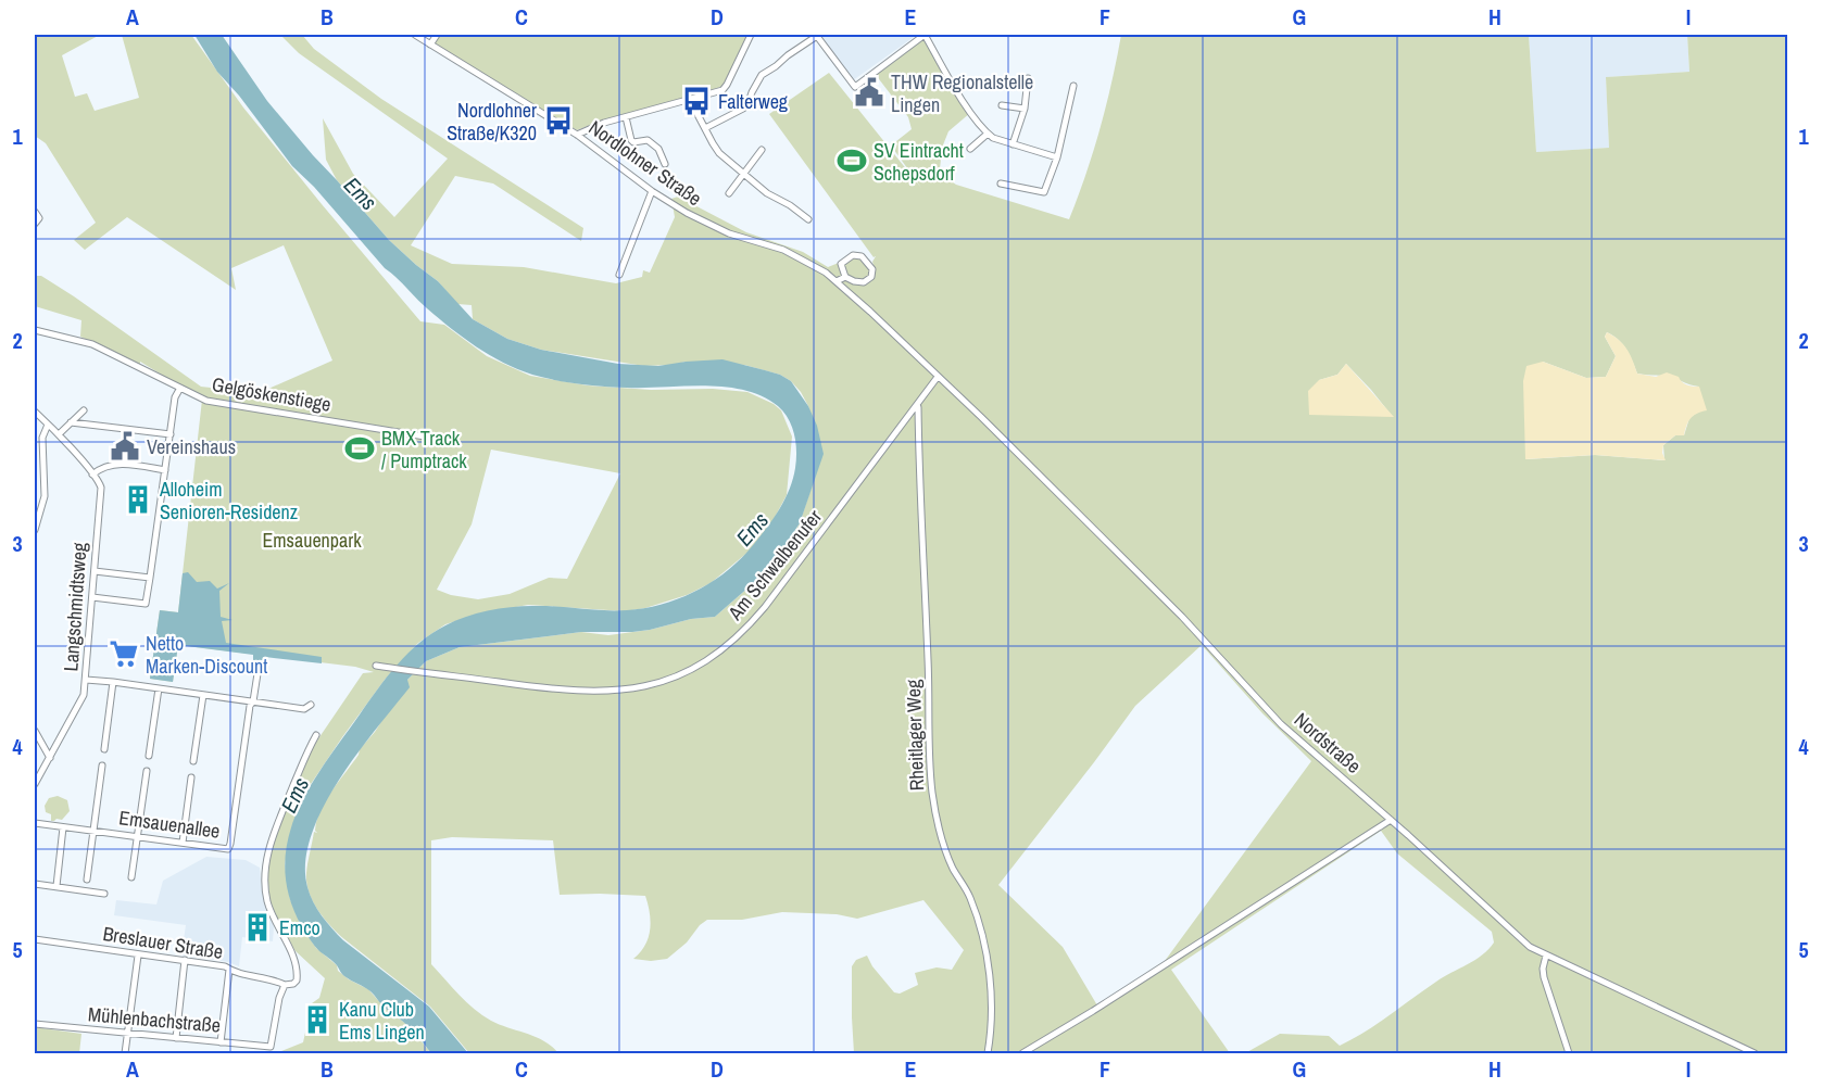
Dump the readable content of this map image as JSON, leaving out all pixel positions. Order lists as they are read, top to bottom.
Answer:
{
  "streets": {
    "street": [
      "Nordlohner Straße",
      "Gelgöskenstiege",
      "Am Schwalbenufer",
      "Langschmidtsweg",
      "Rheitlager Weg",
      "Nordstraße",
      "Emsauenallee",
      "Breslauer Straße",
      "Mühlenbachstraße"
    ]
  },
  "crossings": [
    ["Nordlohner Straße", "Nordstraße"],
    ["Am Schwalbenufer", "Rheitlager Weg"],
    ["Am Schwalbenufer", "Nordstraße"],
    ["Breslauer Straße", "Mühlenbachstraße"]
  ],
  "water": ["Ems"],
  "parks": ["Emsauenpark"],
  "places": {
    "public building": ["THW Regionalstelle Lingen", "Vereinshaus"],
    "bus stop": ["Falterweg", "Nordlohner Straße/K320"],
    "sports": ["SV Eintracht Schepsdorf", "BMX Track / Pumptrack"],
    "building": ["Alloheim Senioren-Residenz", "Emco", "Kanu Club Ems Lingen"],
    "supermarket": ["Netto Marken-Discount"]
  },
  "grid": {
    "columns": [
      "A",
      "B",
      "C",
      "D",
      "E",
      "F",
      "G",
      "H",
      "I"
    ],
    "rows": [
      "1",
      "2",
      "3",
      "4",
      "5"
    ]
  }
}
